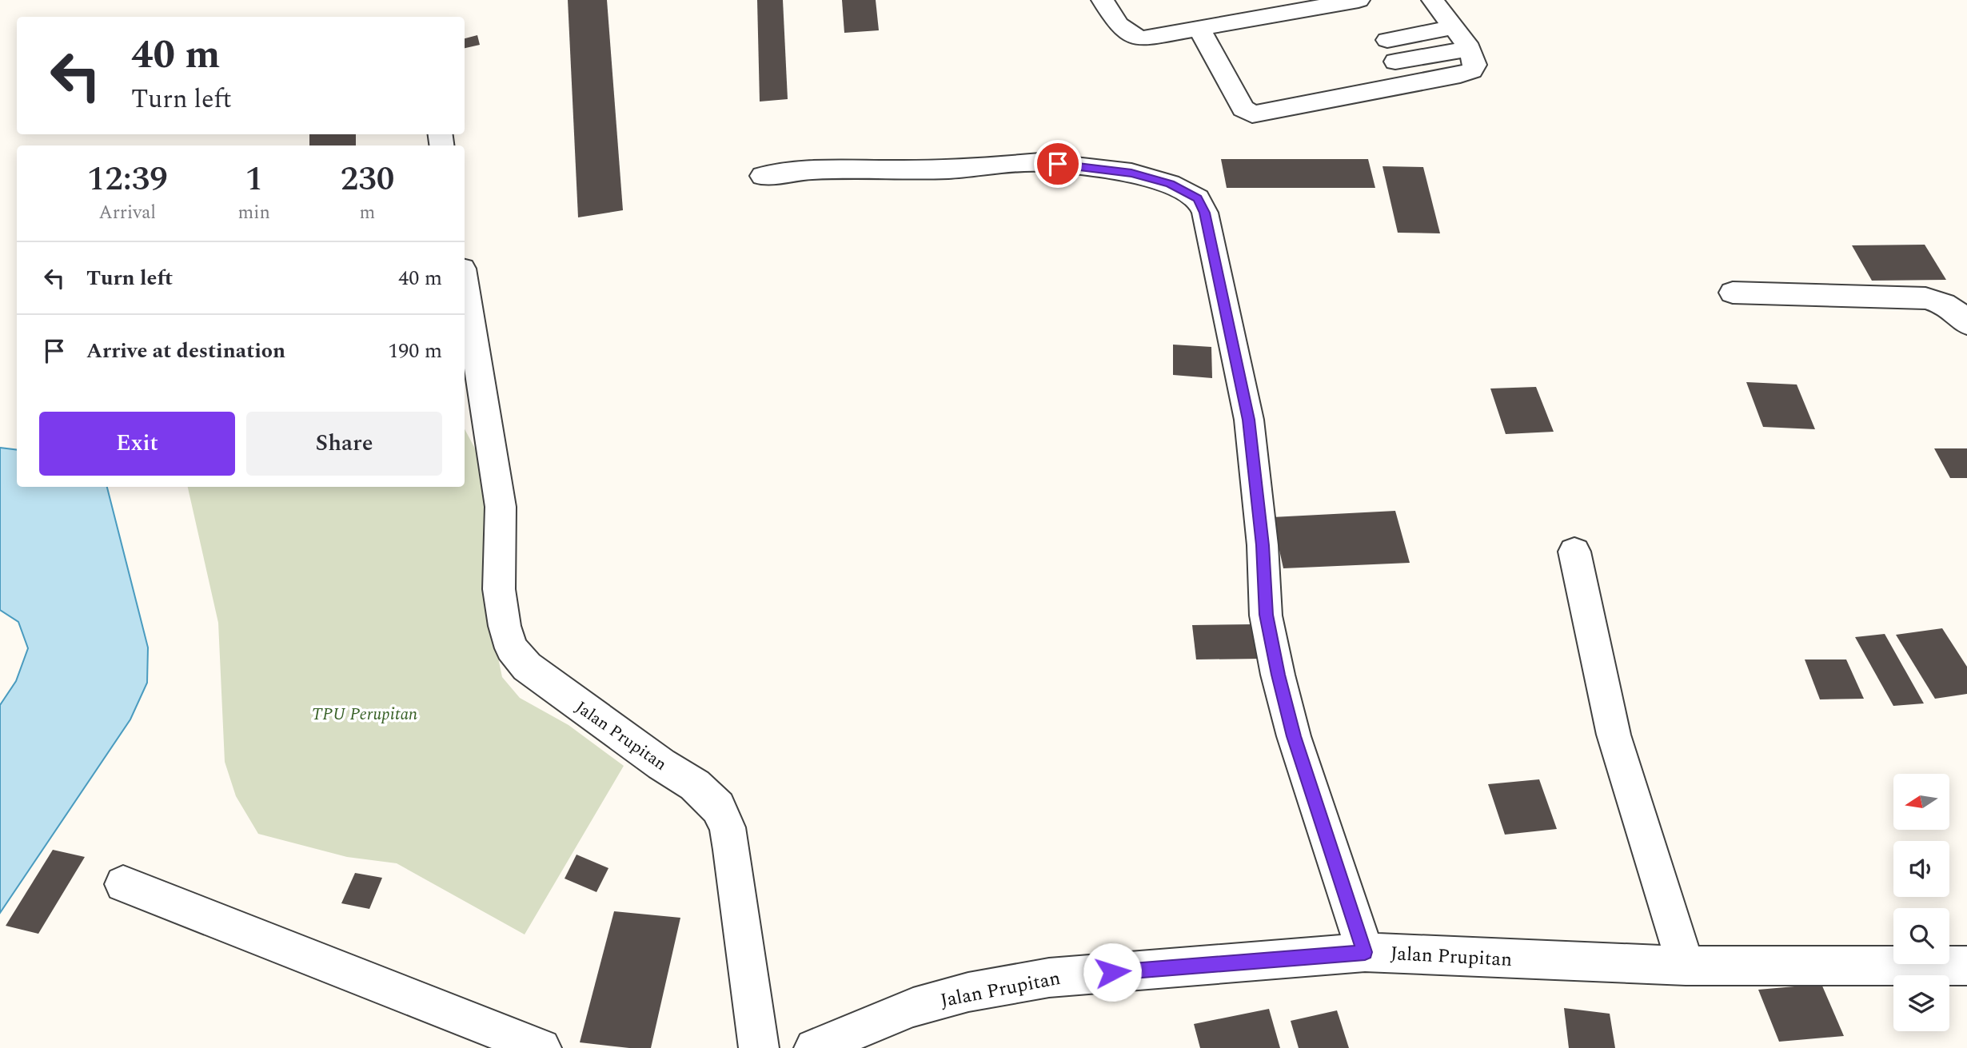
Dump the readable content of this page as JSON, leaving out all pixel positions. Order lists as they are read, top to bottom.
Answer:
{
  "streets": {
    "street": ["Jalan Prupitan"]
  },
  "parks": ["TPU Perupitan"],
  "north": "left",
  "page": {
    "turn": ["40 m", "Turn left"],
    "eta": [
      "12:39",
      "Arrival",
      "1",
      "min",
      "230",
      "m"
    ],
    "list": [
      {
        "name": "Turn left",
        "value": "40 m"
      },
      {
        "name": "Arrive at destination",
        "value": "190 m"
      }
    ],
    "buttons": ["Exit", "Share"]
  }
}
